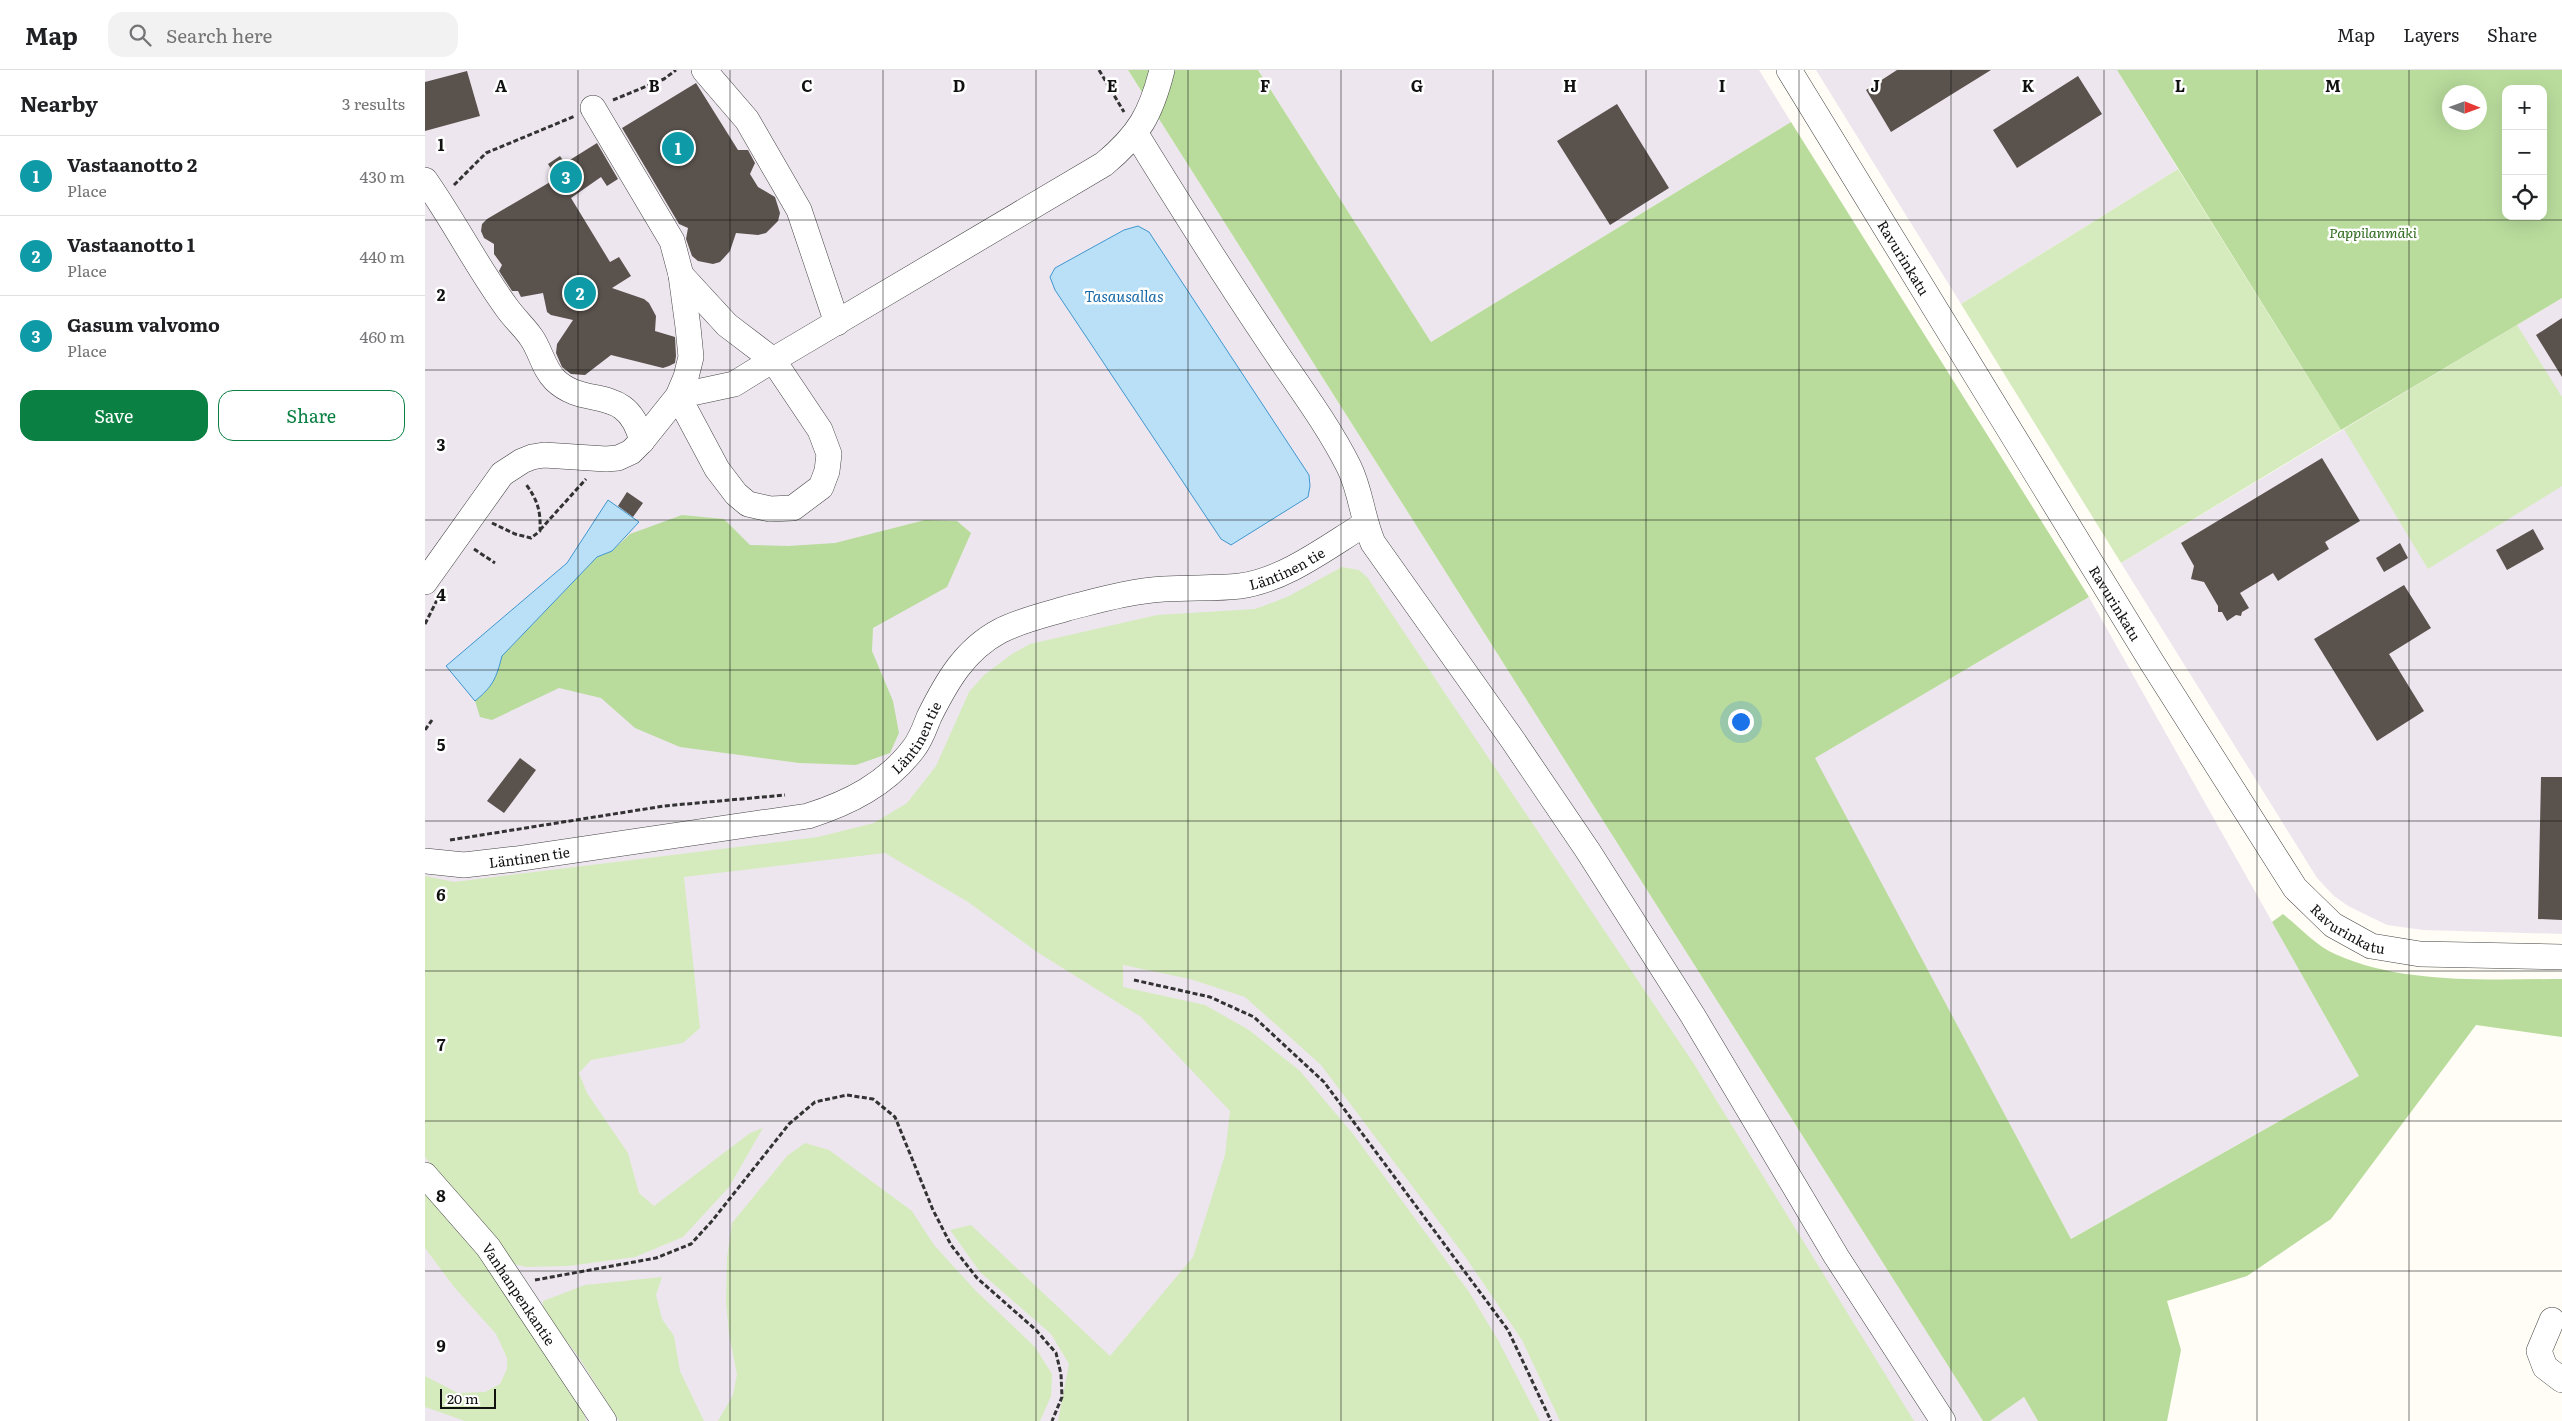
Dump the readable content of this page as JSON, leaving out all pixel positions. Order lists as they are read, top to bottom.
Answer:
{
  "streets": {
    "street": ["Ravurinkatu", "Läntinen tie", "Vanhanpenkantie"]
  },
  "water": ["Tasausallas"],
  "parks": ["Pappilanmäki"],
  "scale_bar": "20 m",
  "north": "right",
  "page": {
    "header": "Map",
    "search": "Search here",
    "nav": ["Map", "Layers", "Share"],
    "heading": ["Nearby", "3 results"],
    "map_buttons": ["+", "−"],
    "pins": ["1", "3", "2"],
    "list": [
      {
        "mark": "1",
        "name": "Vastaanotto 2",
        "note": "Place",
        "value": "430 m"
      },
      {
        "mark": "2",
        "name": "Vastaanotto 1",
        "note": "Place",
        "value": "440 m"
      },
      {
        "mark": "3",
        "name": "Gasum valvomo",
        "note": "Place",
        "value": "460 m"
      }
    ],
    "buttons": ["Save", "Share"],
    "scale": "20 m"
  },
  "grid": {
    "columns": [
      "A",
      "B",
      "C",
      "D",
      "E",
      "F",
      "G",
      "H",
      "I",
      "J",
      "K",
      "L",
      "M"
    ],
    "rows": [
      "1",
      "2",
      "3",
      "4",
      "5",
      "6",
      "7",
      "8",
      "9"
    ]
  }
}
